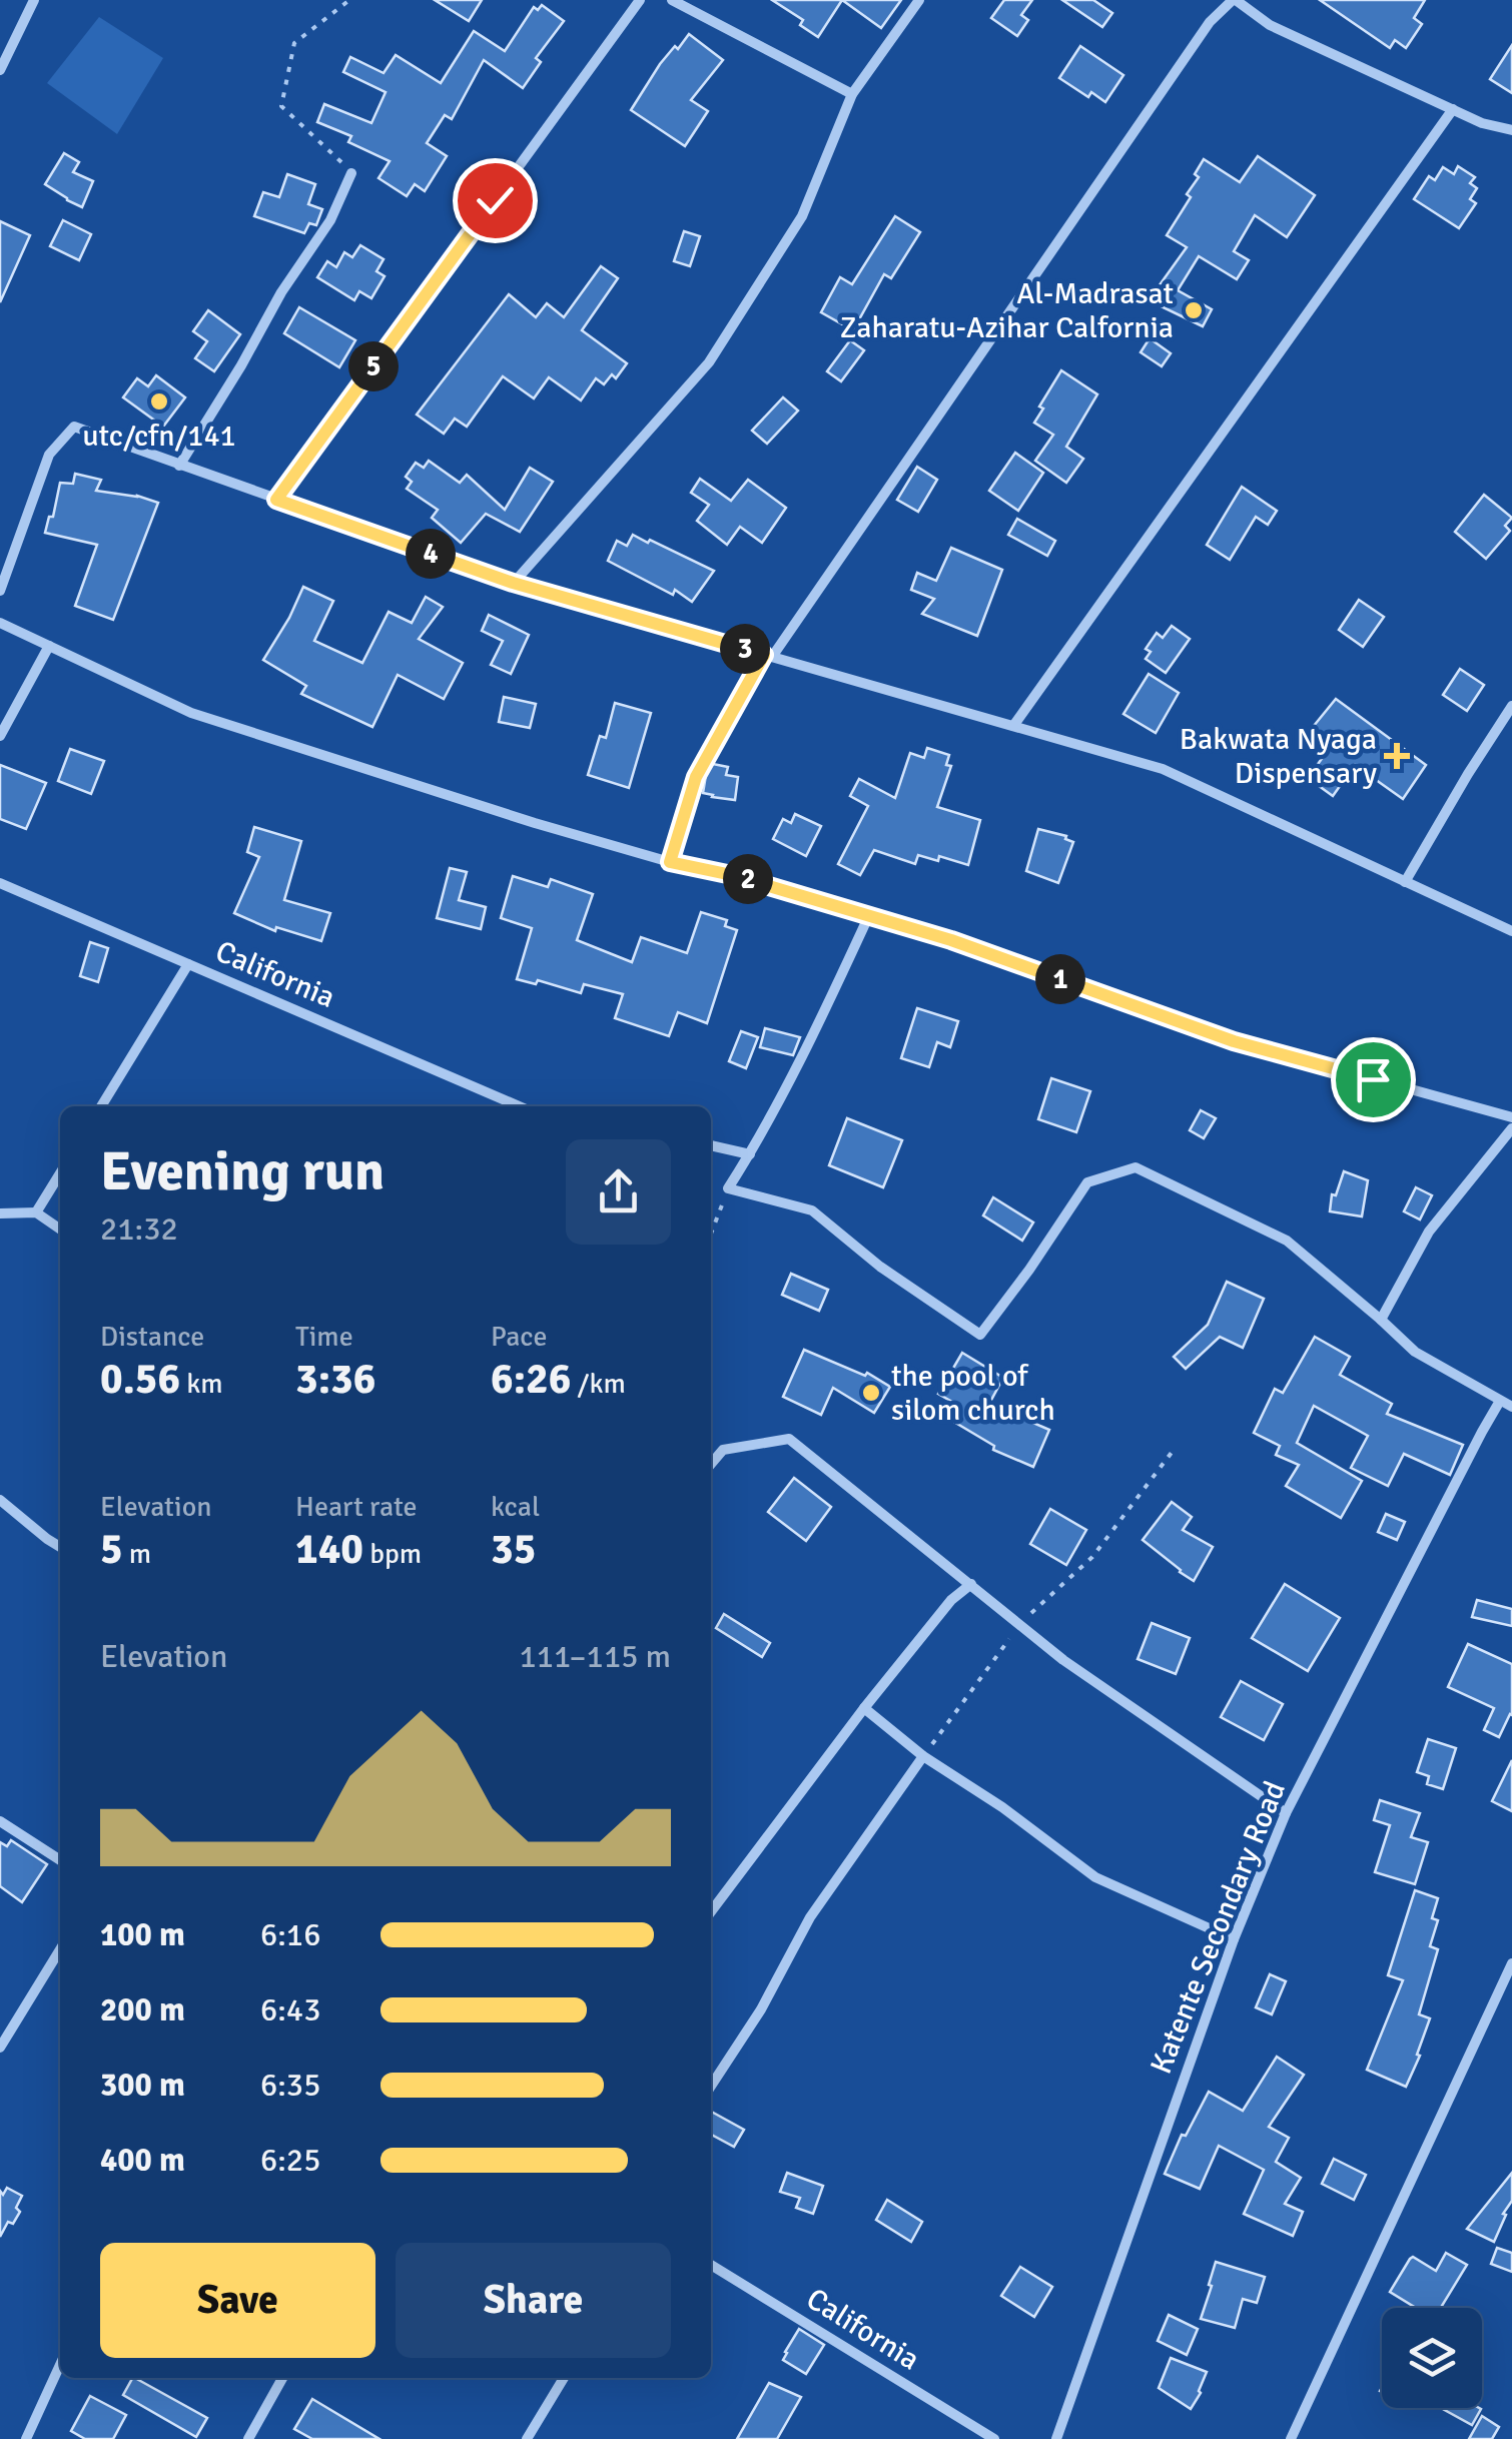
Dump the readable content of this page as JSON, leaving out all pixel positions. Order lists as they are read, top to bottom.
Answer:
{
  "streets": {
    "street": ["California", "Katente Secondary Road"]
  },
  "places": {
    "other": ["Al-Madrasat Zaharatu-Azihar Calfornia", "utc/cfn/141", "the pool of silom church"],
    "health": ["Bakwata Nyaga Dispensary"]
  },
  "page": {
    "pins": [
      "5",
      "4",
      "3",
      "2",
      "1"
    ],
    "heading": ["Evening run", "21:32"],
    "stats": [
      ["Distance", "0.56 km"],
      ["Time", "3:36"],
      ["Pace", "6:26 /km"],
      ["Elevation", "5 m"],
      ["Heart rate", "140 bpm"],
      ["kcal", "35"]
    ],
    "chart": ["Elevation", "111–115 m"],
    "list": [
      {
        "name": "100 m",
        "note": "6:16"
      },
      {
        "name": "200 m",
        "note": "6:43"
      },
      {
        "name": "300 m",
        "note": "6:35"
      },
      {
        "name": "400 m",
        "note": "6:25"
      }
    ],
    "buttons": ["Save", "Share"]
  }
}
